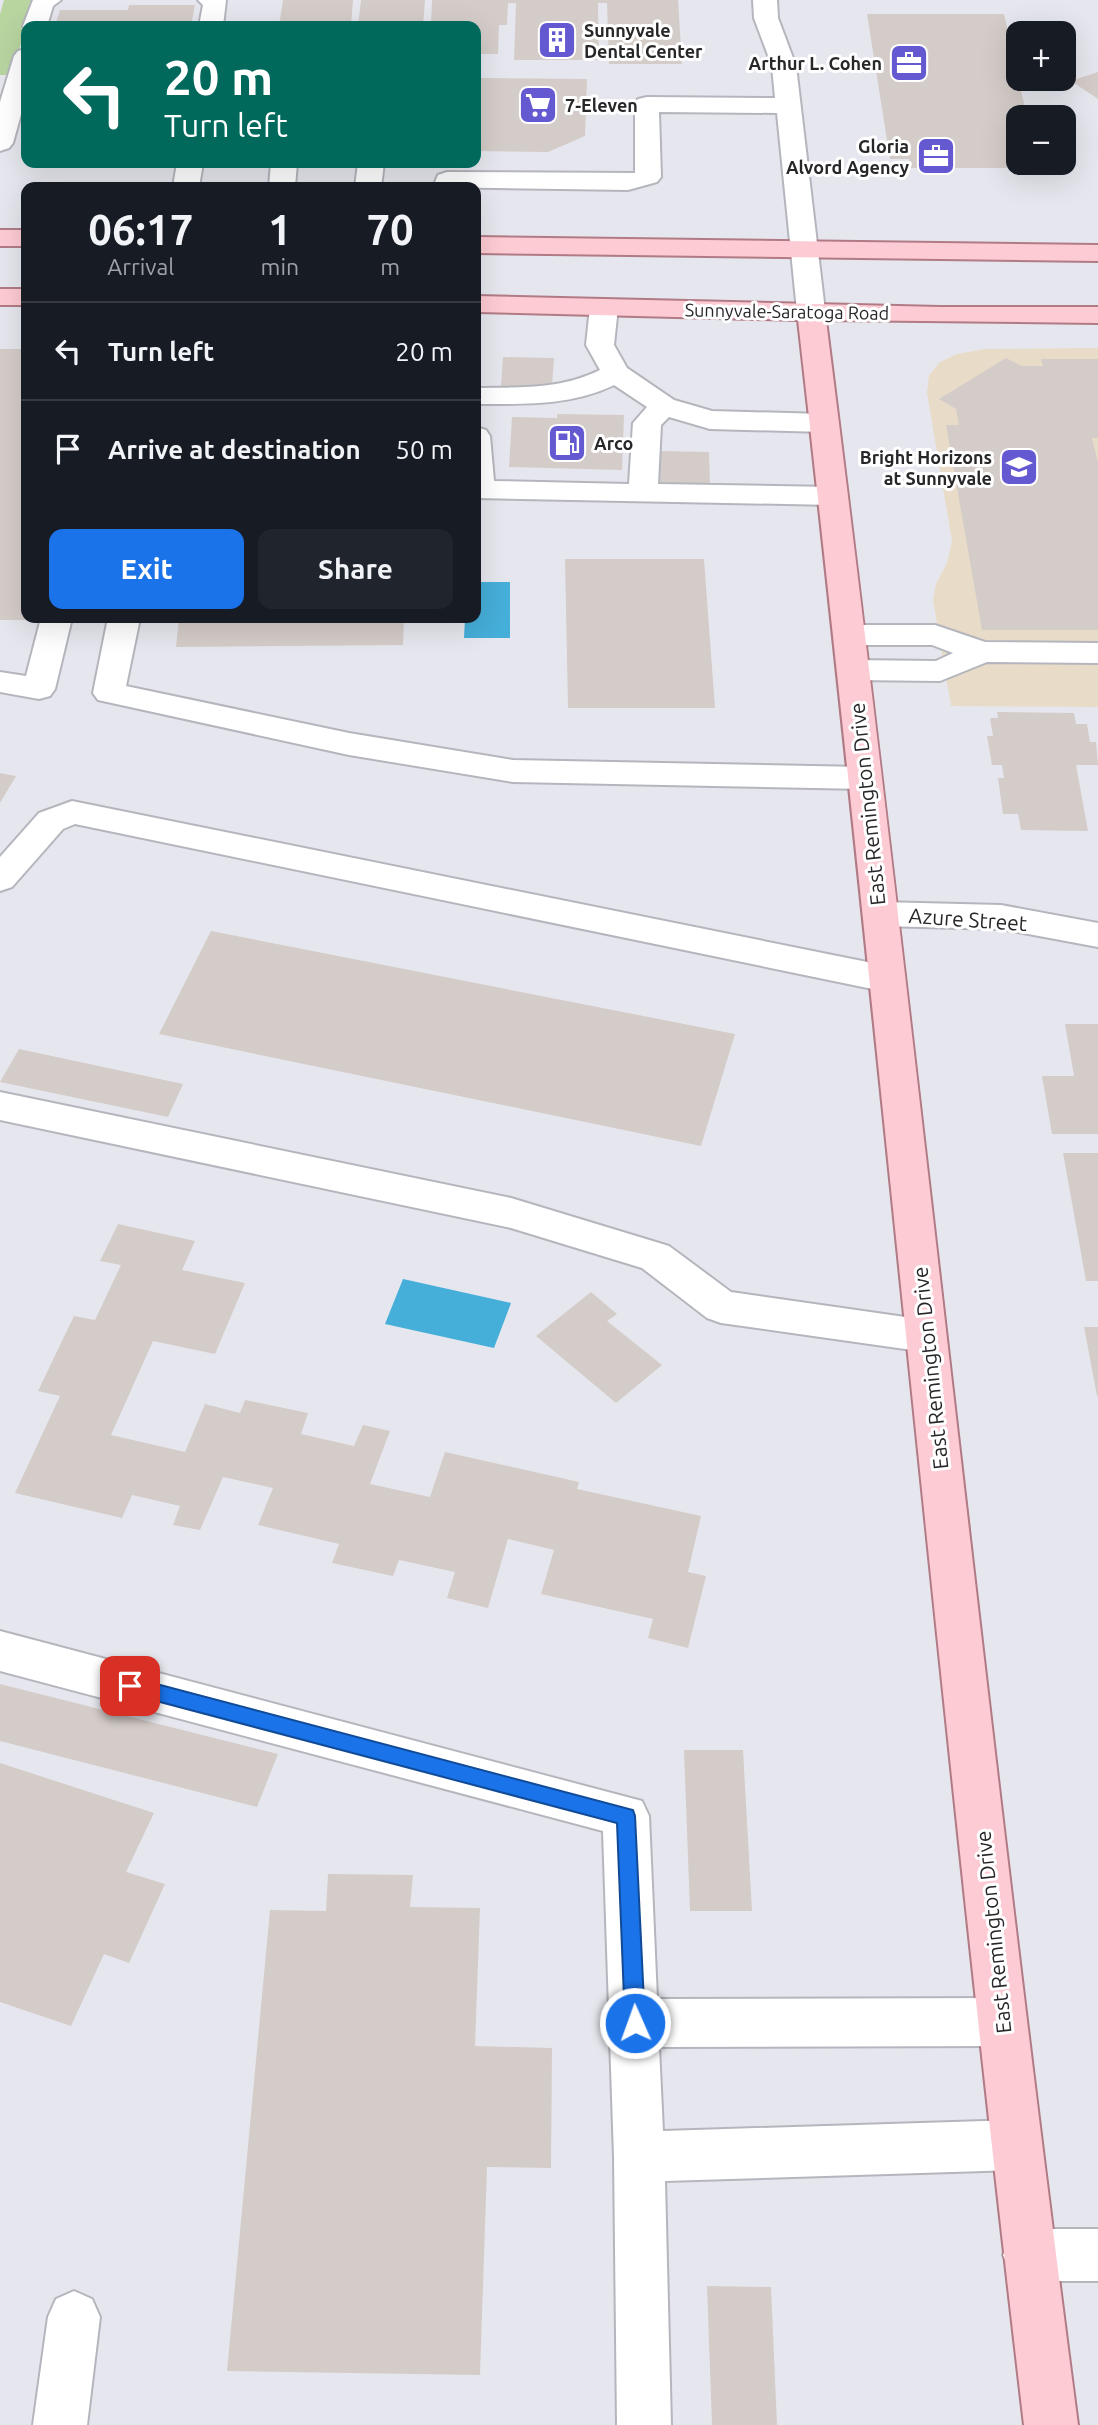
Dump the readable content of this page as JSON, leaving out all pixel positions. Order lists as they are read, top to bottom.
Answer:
{
  "streets": {
    "main road": ["Sunnyvale-Saratoga Road", "East Remington Drive"],
    "street": ["Azure Street"]
  },
  "crossings": [
    ["Sunnyvale-Saratoga Road", "East Remington Drive"],
    ["East Remington Drive", "Azure Street"]
  ],
  "places": {
    "building": ["Sunnyvale Dental Center"],
    "office": ["Arthur L. Cohen", "Gloria Alvord Agency"],
    "supermarket": ["7-Eleven"],
    "fuel station": ["Arco"],
    "school or university": ["Bright Horizons at Sunnyvale"]
  },
  "page": {
    "map_buttons": ["+", "−"],
    "turn": ["20 m", "Turn left"],
    "eta": [
      "06:17",
      "Arrival",
      "1",
      "min",
      "70",
      "m"
    ],
    "list": [
      {
        "name": "Turn left",
        "value": "20 m"
      },
      {
        "name": "Arrive at destination",
        "value": "50 m"
      }
    ],
    "buttons": ["Exit", "Share"]
  }
}
